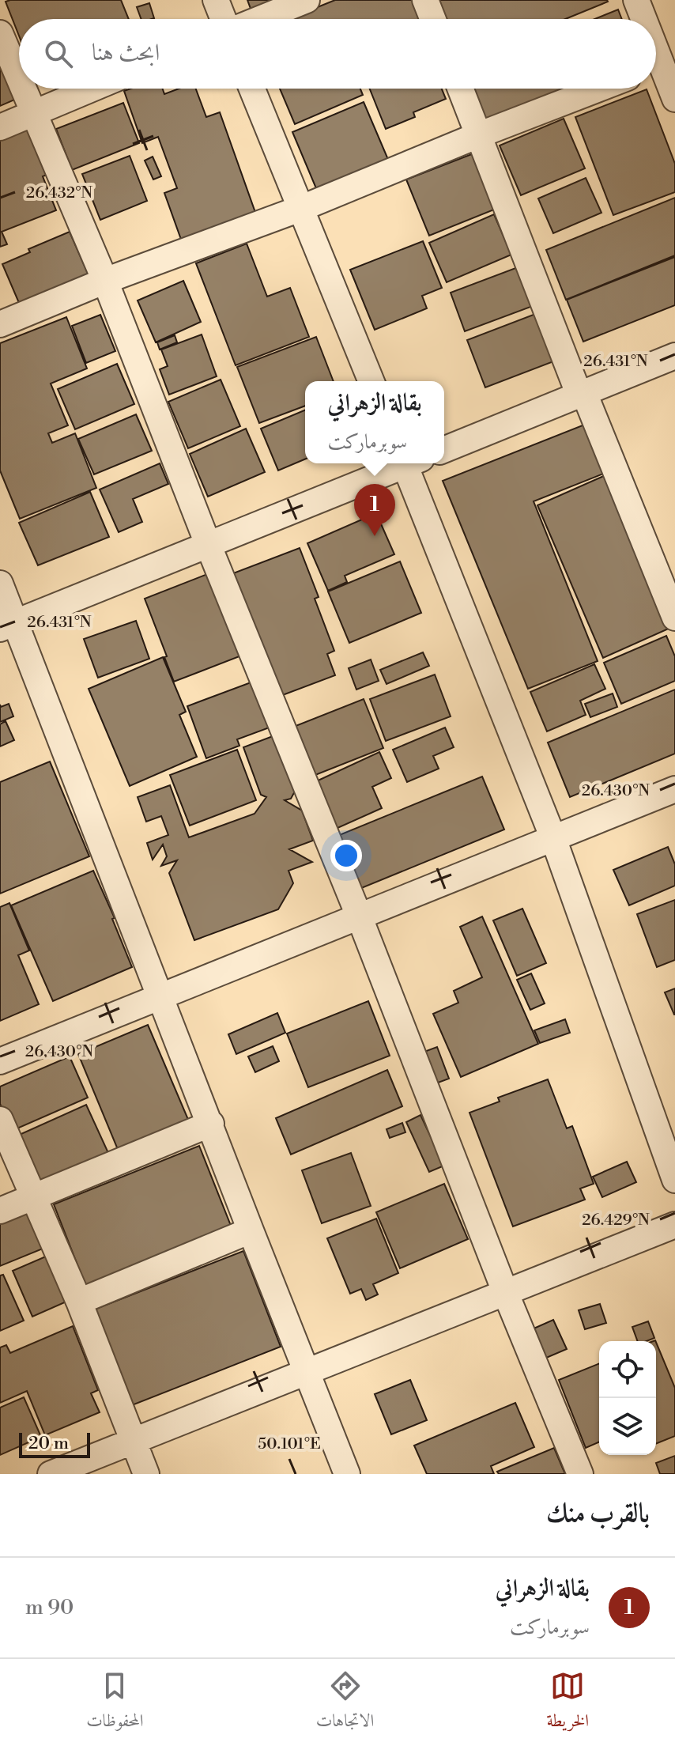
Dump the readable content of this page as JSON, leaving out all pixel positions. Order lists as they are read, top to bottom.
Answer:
{
  "scale_bar": "20 m",
  "page": {
    "search": "ابحث هنا",
    "popup": ["بقالة الزهراني", "سوبرماركت"],
    "pins": "1",
    "scale": "20 m",
    "heading": "بالقرب منك",
    "list": [
      {
        "mark": "1",
        "name": "بقالة الزهراني",
        "note": "سوبرماركت",
        "value": "90 m"
      }
    ],
    "nav": ["الخريطة", "الاتجاهات", "المحفوظات"]
  },
  "coordinates": [
    "26.432°N",
    "26.431°N",
    "26.430°N",
    "26.429°N",
    "50.101°E"
  ]
}
